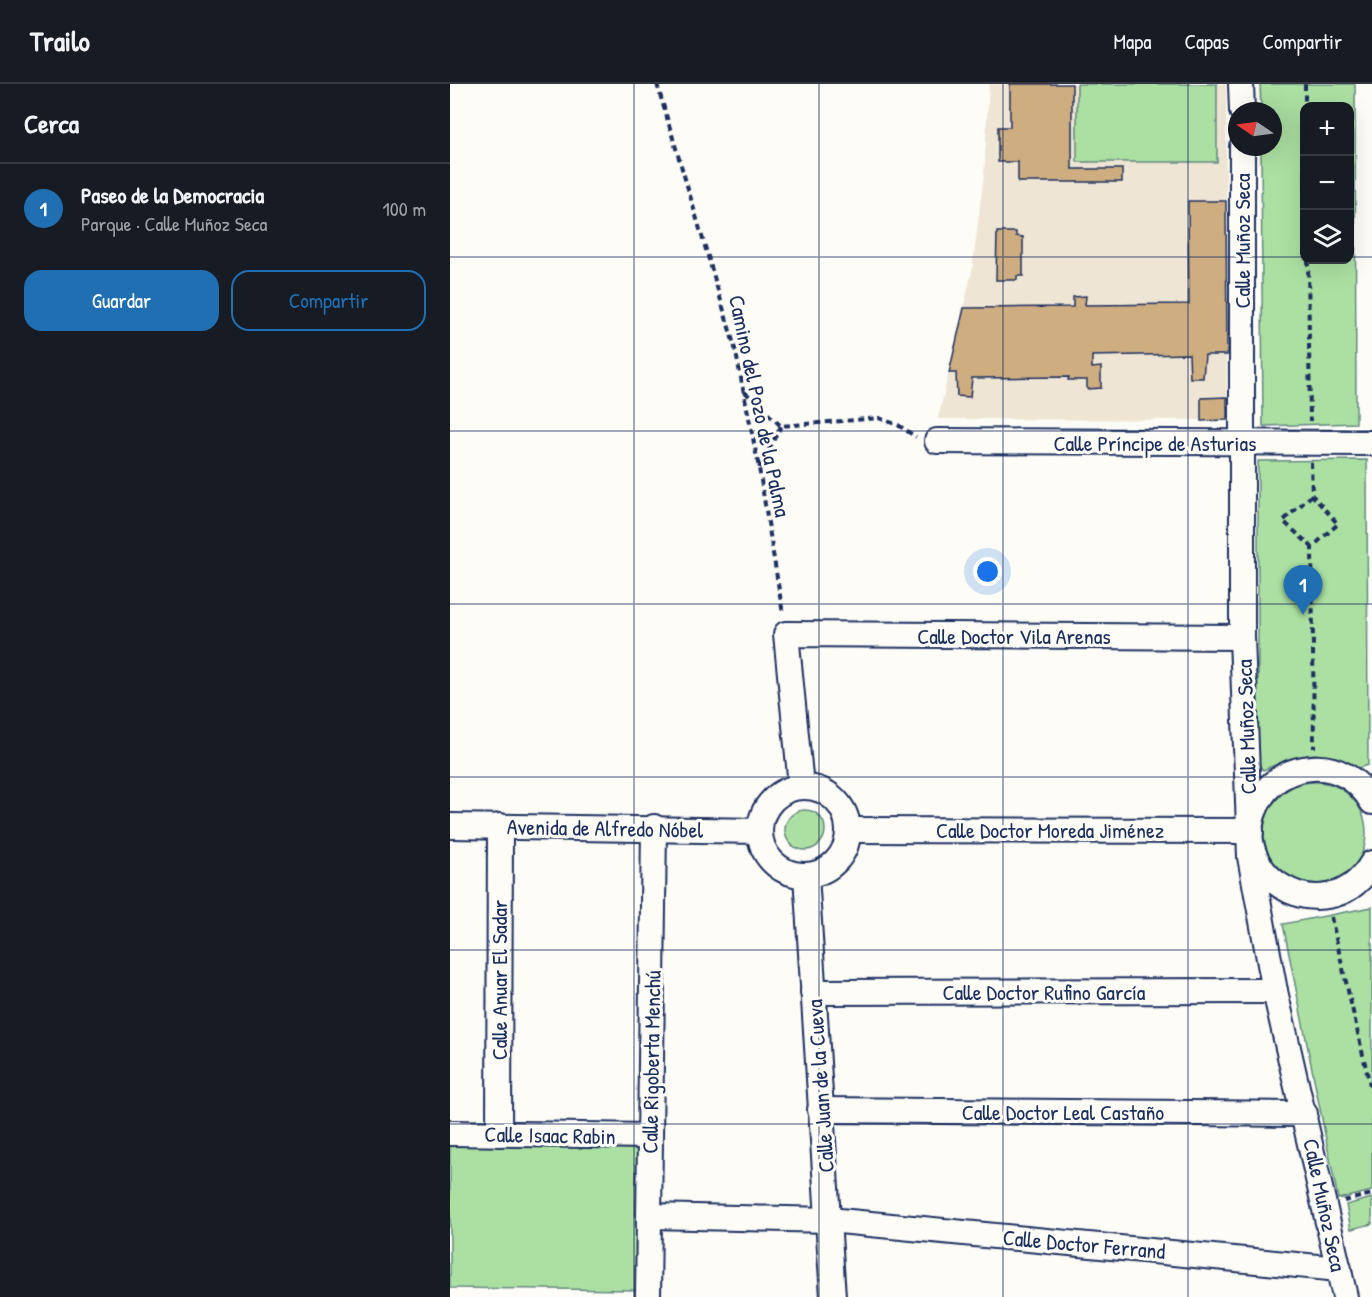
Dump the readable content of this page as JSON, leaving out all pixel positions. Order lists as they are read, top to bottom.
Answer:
{
  "streets": {
    "street": [
      "Calle Muñoz Seca",
      "Calle Príncipe de Asturias",
      "Calle Doctor Vila Arenas",
      "Avenida de Alfredo Nóbel",
      "Calle Doctor Moreda Jiménez",
      "Calle Anuar El Sadar",
      "Calle Doctor Rufino García",
      "Calle Rigoberta Menchú",
      "Calle Juan de la Cueva",
      "Calle Doctor Leal Castaño",
      "Calle Isaac Rabin",
      "Calle Doctor Ferrand"
    ],
    "path": ["Camino del Pozo de la Palma"]
  },
  "crossings": [
    ["Calle Muñoz Seca", "Calle Príncipe de Asturias"],
    ["Calle Muñoz Seca", "Calle Doctor Vila Arenas"],
    ["Calle Muñoz Seca", "Calle Doctor Moreda Jiménez"],
    ["Calle Muñoz Seca", "Calle Doctor Rufino García"],
    ["Calle Muñoz Seca", "Calle Doctor Leal Castaño"],
    ["Calle Muñoz Seca", "Calle Doctor Ferrand"],
    ["Camino del Pozo de la Palma", "Calle Doctor Vila Arenas"],
    ["Avenida de Alfredo Nóbel", "Calle Doctor Moreda Jiménez"],
    ["Avenida de Alfredo Nóbel", "Calle Anuar El Sadar"],
    ["Avenida de Alfredo Nóbel", "Calle Rigoberta Menchú"],
    ["Avenida de Alfredo Nóbel", "Calle Juan de la Cueva"],
    ["Calle Doctor Moreda Jiménez", "Calle Juan de la Cueva"],
    ["Calle Anuar El Sadar", "Calle Isaac Rabin"],
    ["Calle Doctor Rufino García", "Calle Juan de la Cueva"],
    ["Calle Rigoberta Menchú", "Calle Isaac Rabin"],
    ["Calle Rigoberta Menchú", "Calle Doctor Ferrand"],
    ["Calle Juan de la Cueva", "Calle Doctor Leal Castaño"],
    ["Calle Juan de la Cueva", "Calle Doctor Ferrand"]
  ],
  "north": "left",
  "page": {
    "header": "Trailo",
    "nav": ["Mapa", "Capas", "Compartir"],
    "heading": "Cerca",
    "map_buttons": ["+", "−"],
    "list": [
      {
        "mark": "1",
        "name": "Paseo de la Democracia",
        "note": "Parque · Calle Muñoz Seca",
        "value": "100 m"
      }
    ],
    "buttons": ["Guardar", "Compartir"],
    "pins": "1"
  }
}
